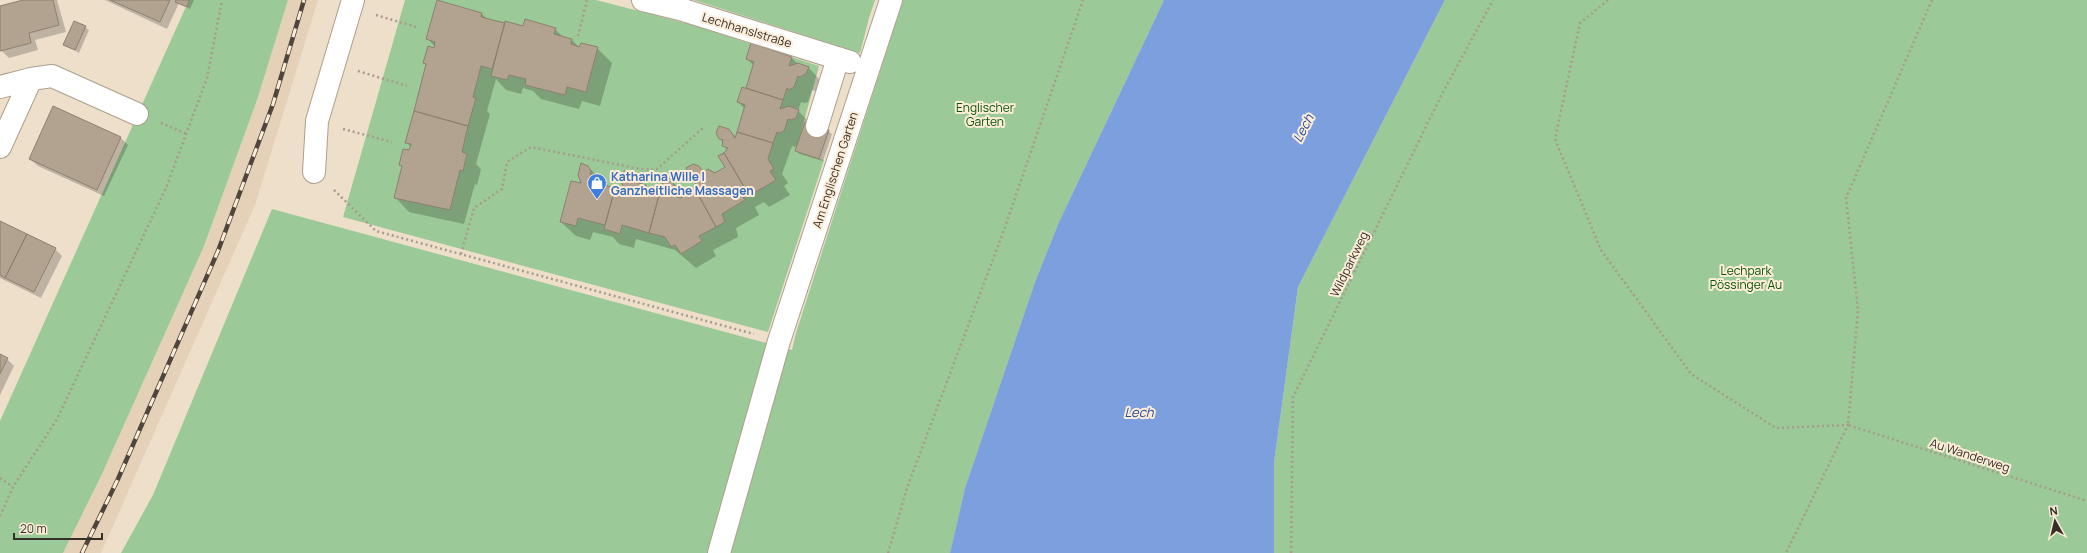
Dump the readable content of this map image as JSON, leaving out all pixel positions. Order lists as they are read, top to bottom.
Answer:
{
  "streets": {
    "street": ["Lechhanslstraße", "Am Englischen Garten"],
    "path": ["Wildparkweg", "Au Wanderweg"]
  },
  "water": ["Lech"],
  "parks": ["Englischer Garten", "Lechpark Pössinger Au"],
  "places": {
    "shop": ["Katharina Wille I Ganzheitliche Massagen"]
  },
  "scale_bar": "20 m",
  "north": "top"
}
